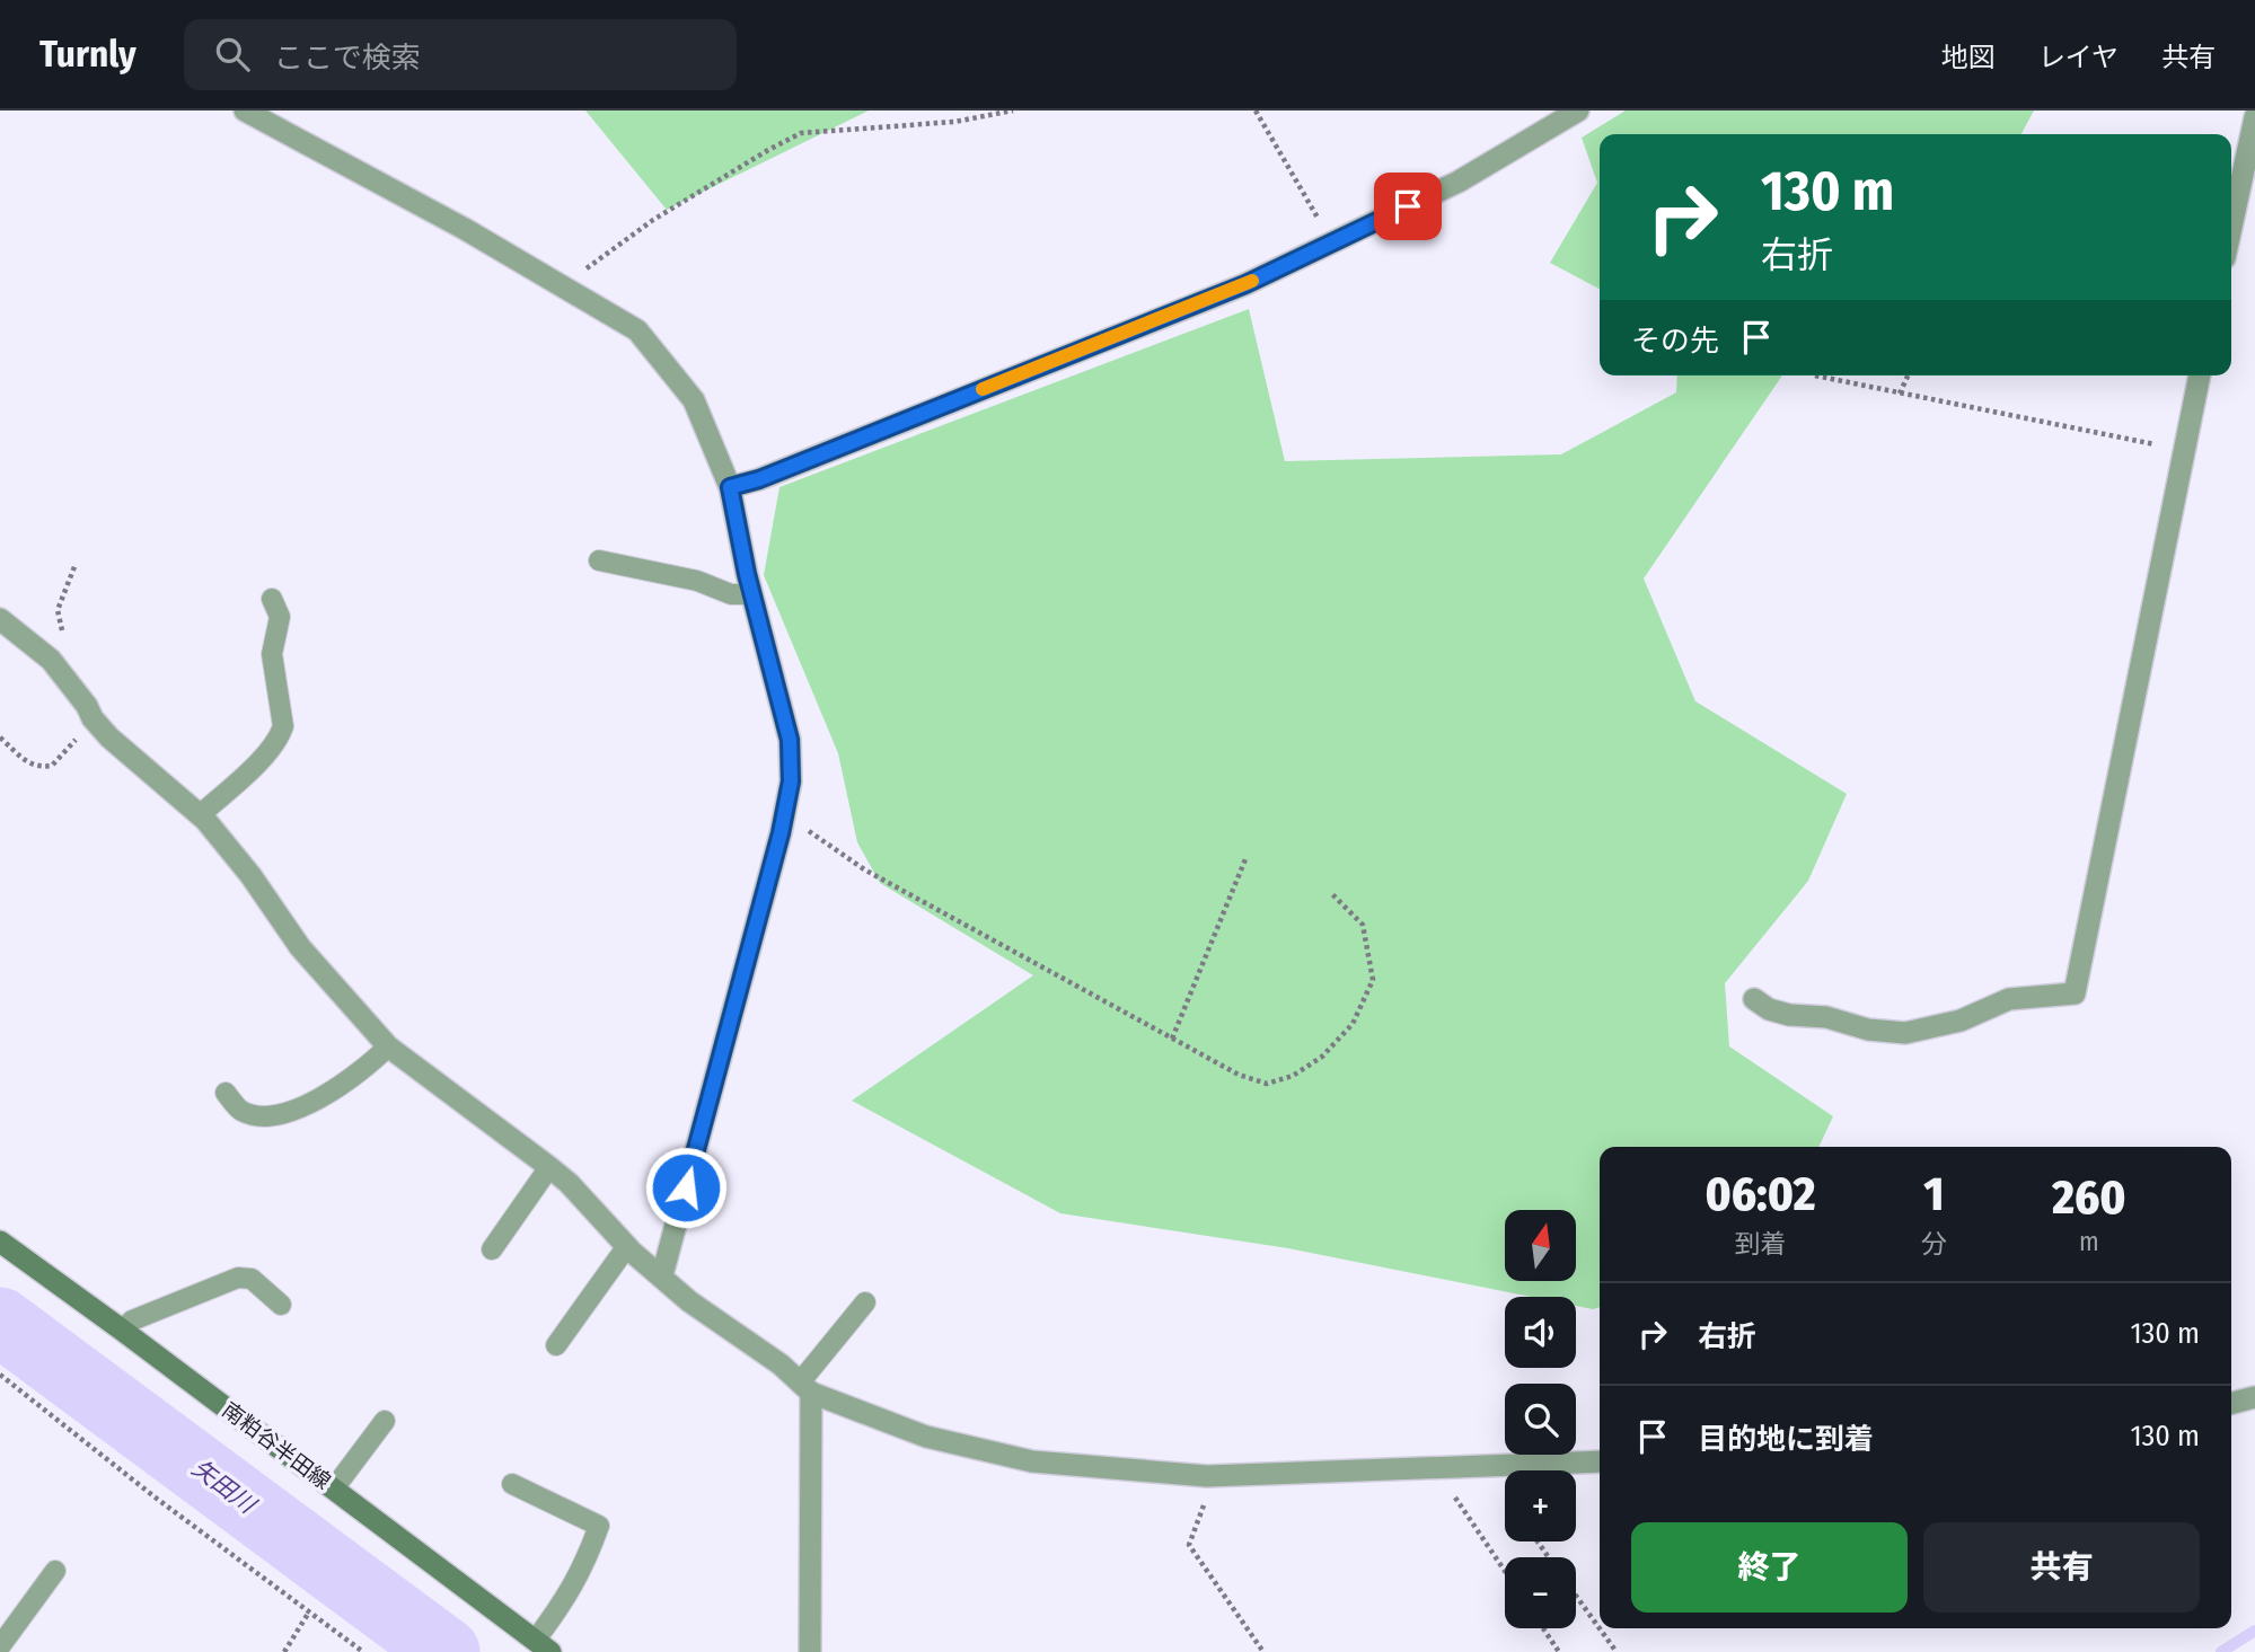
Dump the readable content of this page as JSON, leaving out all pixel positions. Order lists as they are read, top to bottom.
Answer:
{
  "streets": {
    "main road": ["南粕谷半田線"]
  },
  "water": ["矢田川"],
  "north": "top",
  "page": {
    "header": "Turnly",
    "search": "ここで検索",
    "nav": ["地図", "レイヤ", "共有"],
    "turn": ["130 m", "右折"],
    "then": "その先",
    "eta": [
      "06:02",
      "到着",
      "1",
      "分",
      "260",
      "m"
    ],
    "map_buttons": ["+", "−"],
    "list": [
      {
        "name": "右折",
        "value": "130 m"
      },
      {
        "name": "目的地に到着",
        "value": "130 m"
      }
    ],
    "buttons": ["終了", "共有"]
  }
}
